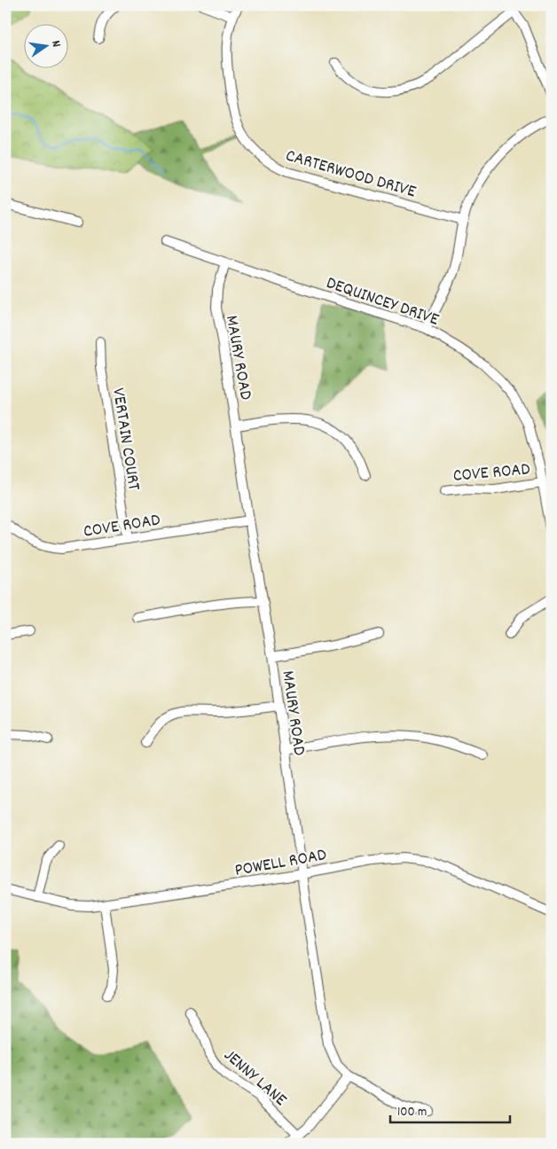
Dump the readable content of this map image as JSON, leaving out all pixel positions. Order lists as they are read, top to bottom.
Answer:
{
  "streets": {
    "street": [
      "CARTERWOOD DRIVE",
      "DEQUINCEY DRIVE",
      "MAURY ROAD",
      "VERTAIN COURT",
      "COVE ROAD",
      "POWELL ROAD",
      "JENNY LANE"
    ]
  },
  "crossings": [
    ["DEQUINCEY DRIVE", "MAURY ROAD"],
    ["DEQUINCEY DRIVE", "COVE ROAD"],
    ["MAURY ROAD", "COVE ROAD"],
    ["MAURY ROAD", "POWELL ROAD"],
    ["VERTAIN COURT", "COVE ROAD"]
  ],
  "scale_bar": "100 m",
  "north": "right"
}
